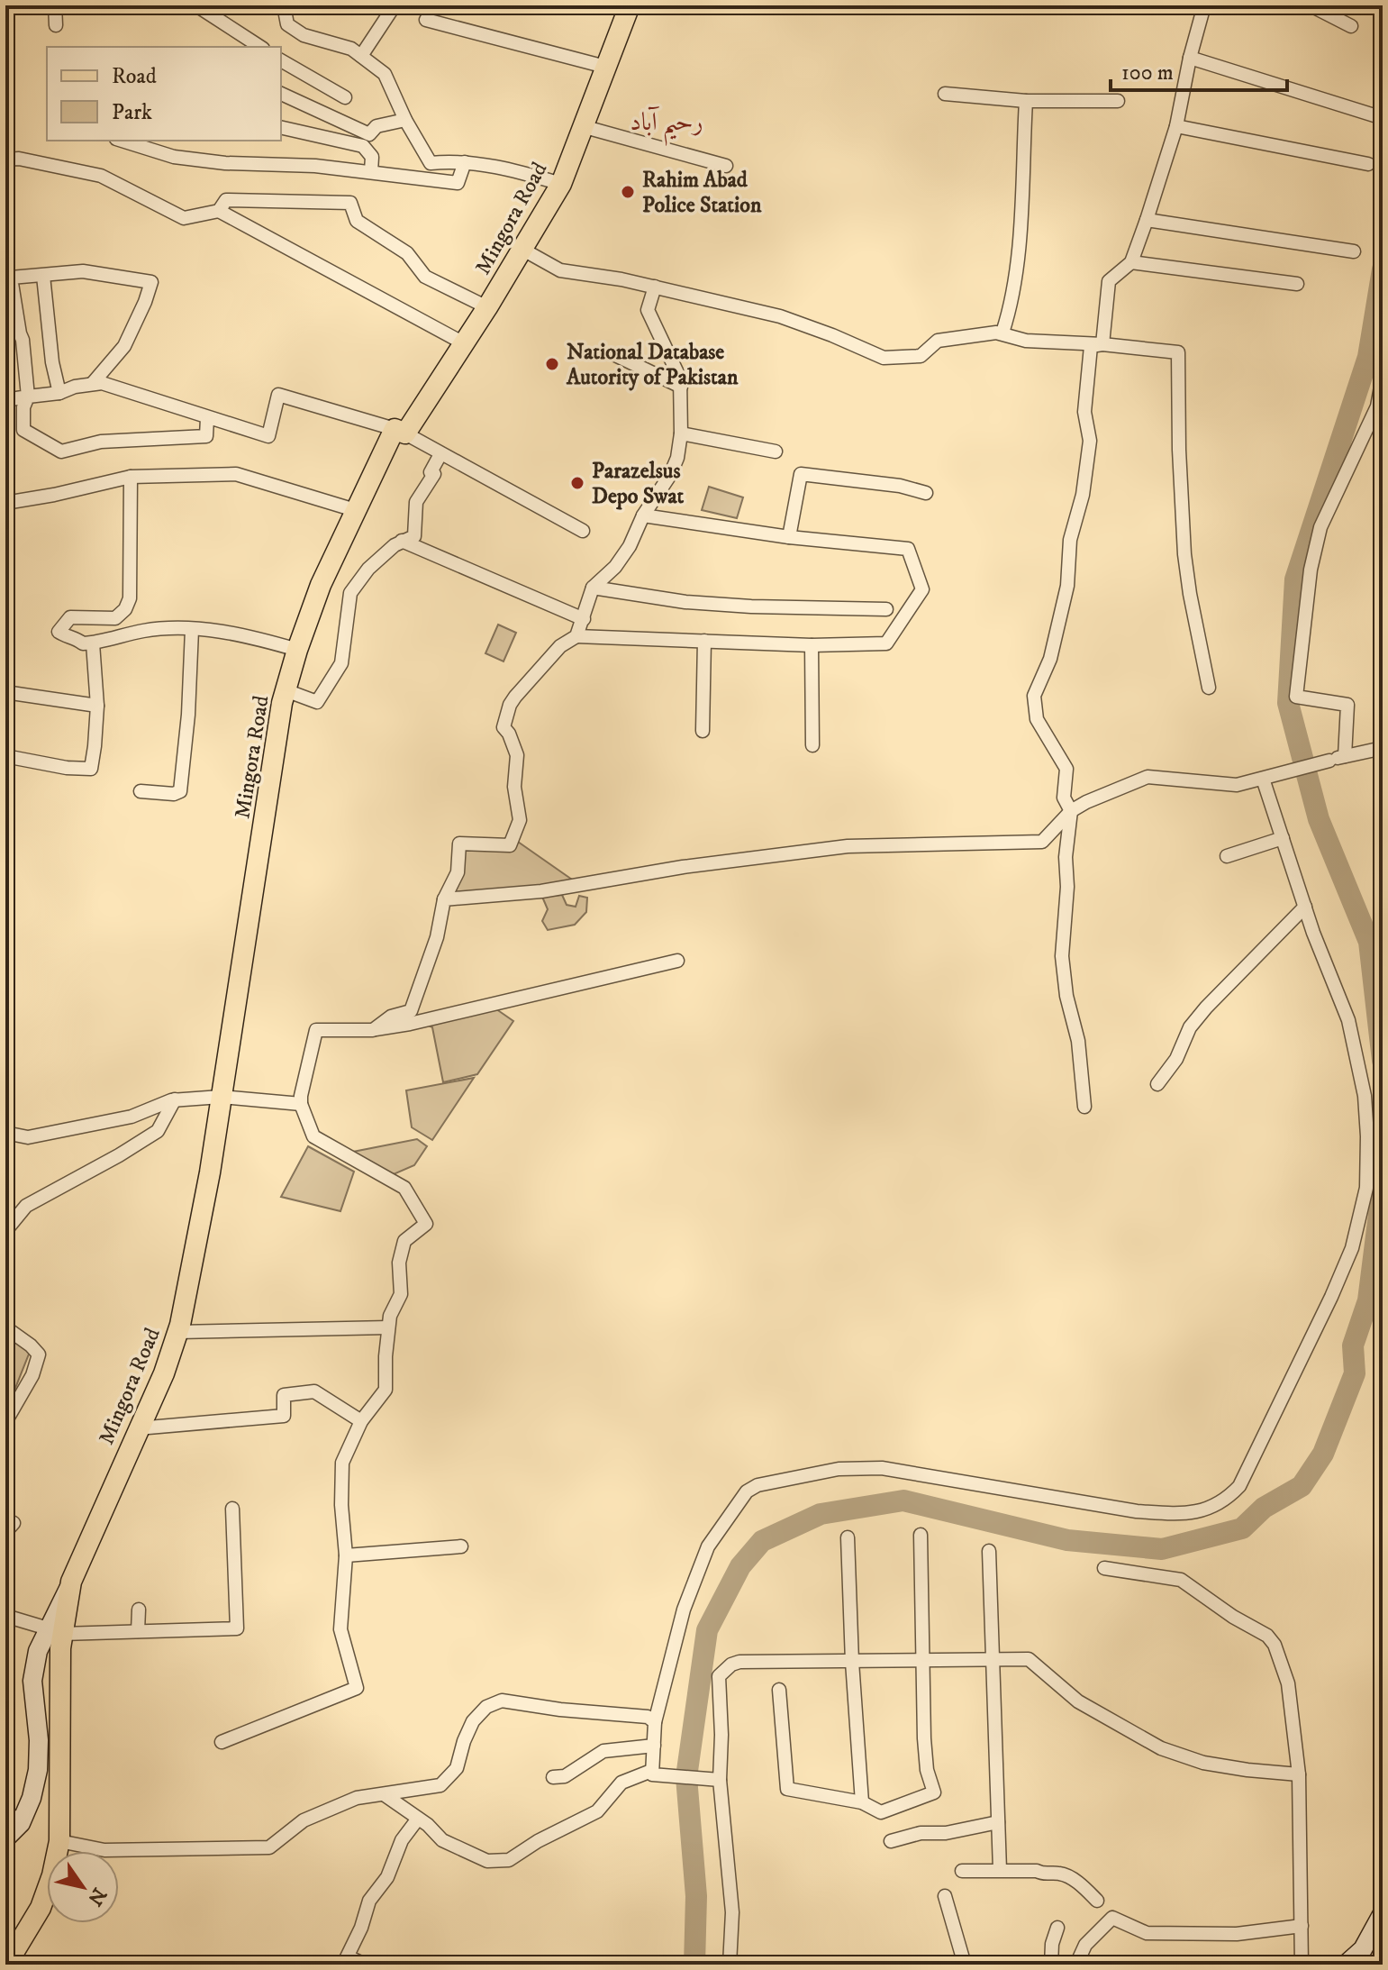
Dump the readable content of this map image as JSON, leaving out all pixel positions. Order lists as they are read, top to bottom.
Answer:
{
  "streets": {
    "main road": ["Mingora Road"]
  },
  "districts": ["رحیم آباد"],
  "places": ["Rahim Abad Police Station", "National Database Autority of Pakistan", "Parazelsus Depo Swat"],
  "legend": ["Road", "Park"],
  "scale_bar": "100 m",
  "north": "bottom right"
}
